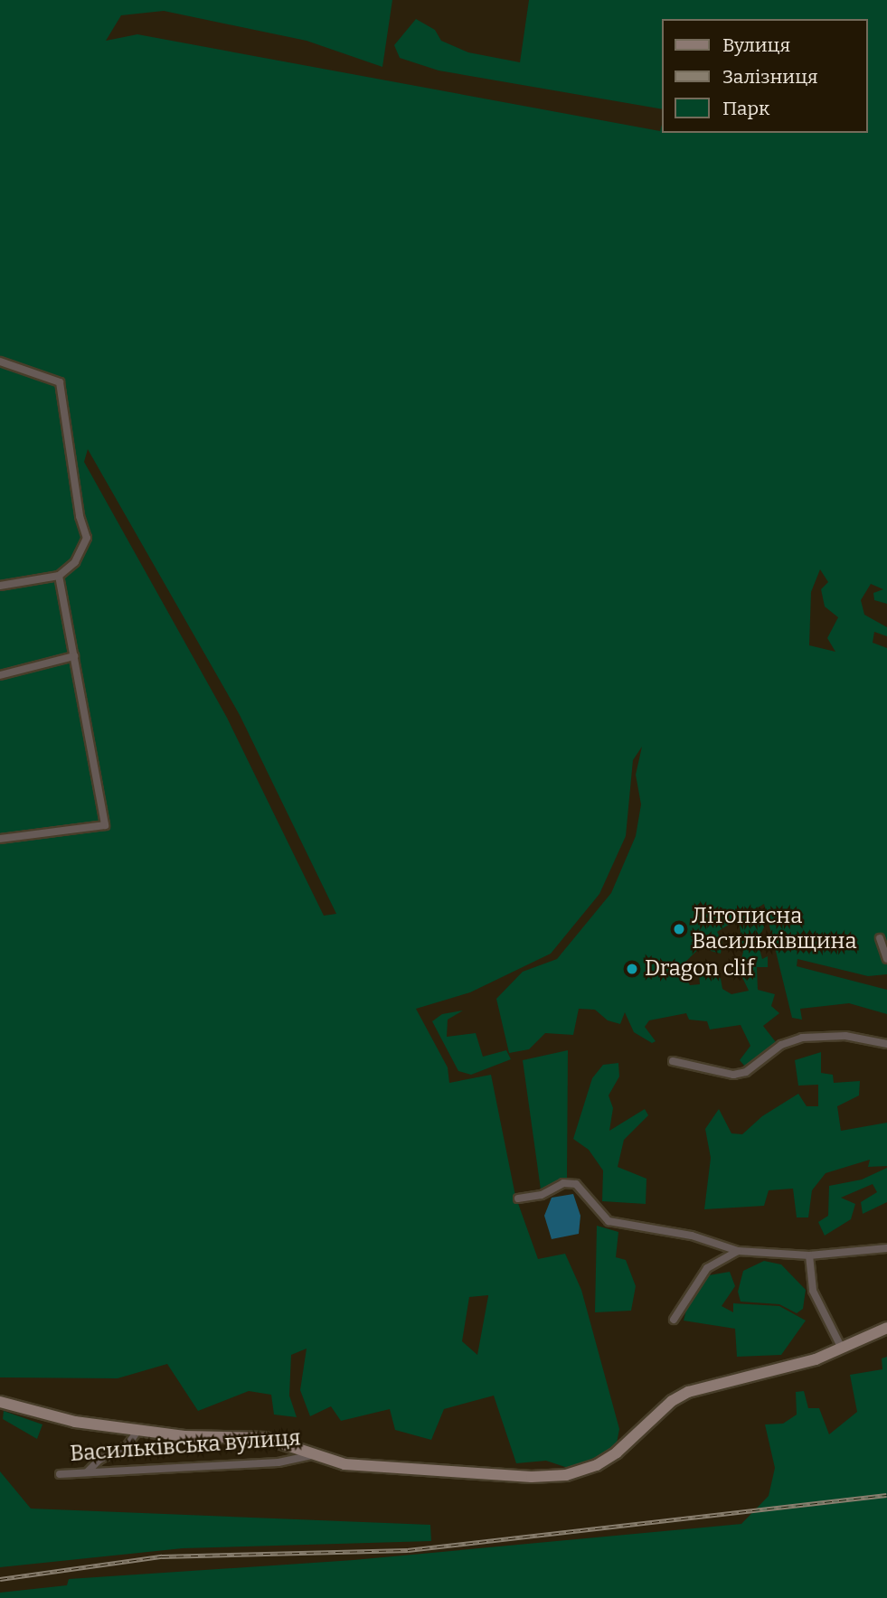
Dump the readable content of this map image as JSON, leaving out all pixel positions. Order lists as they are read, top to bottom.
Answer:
{
  "streets": {
    "street": ["Васильківська вулиця"]
  },
  "places": ["Літописна Васильківщина", "Dragon clif"],
  "legend": ["Вулиця", "Залізниця", "Парк"]
}
